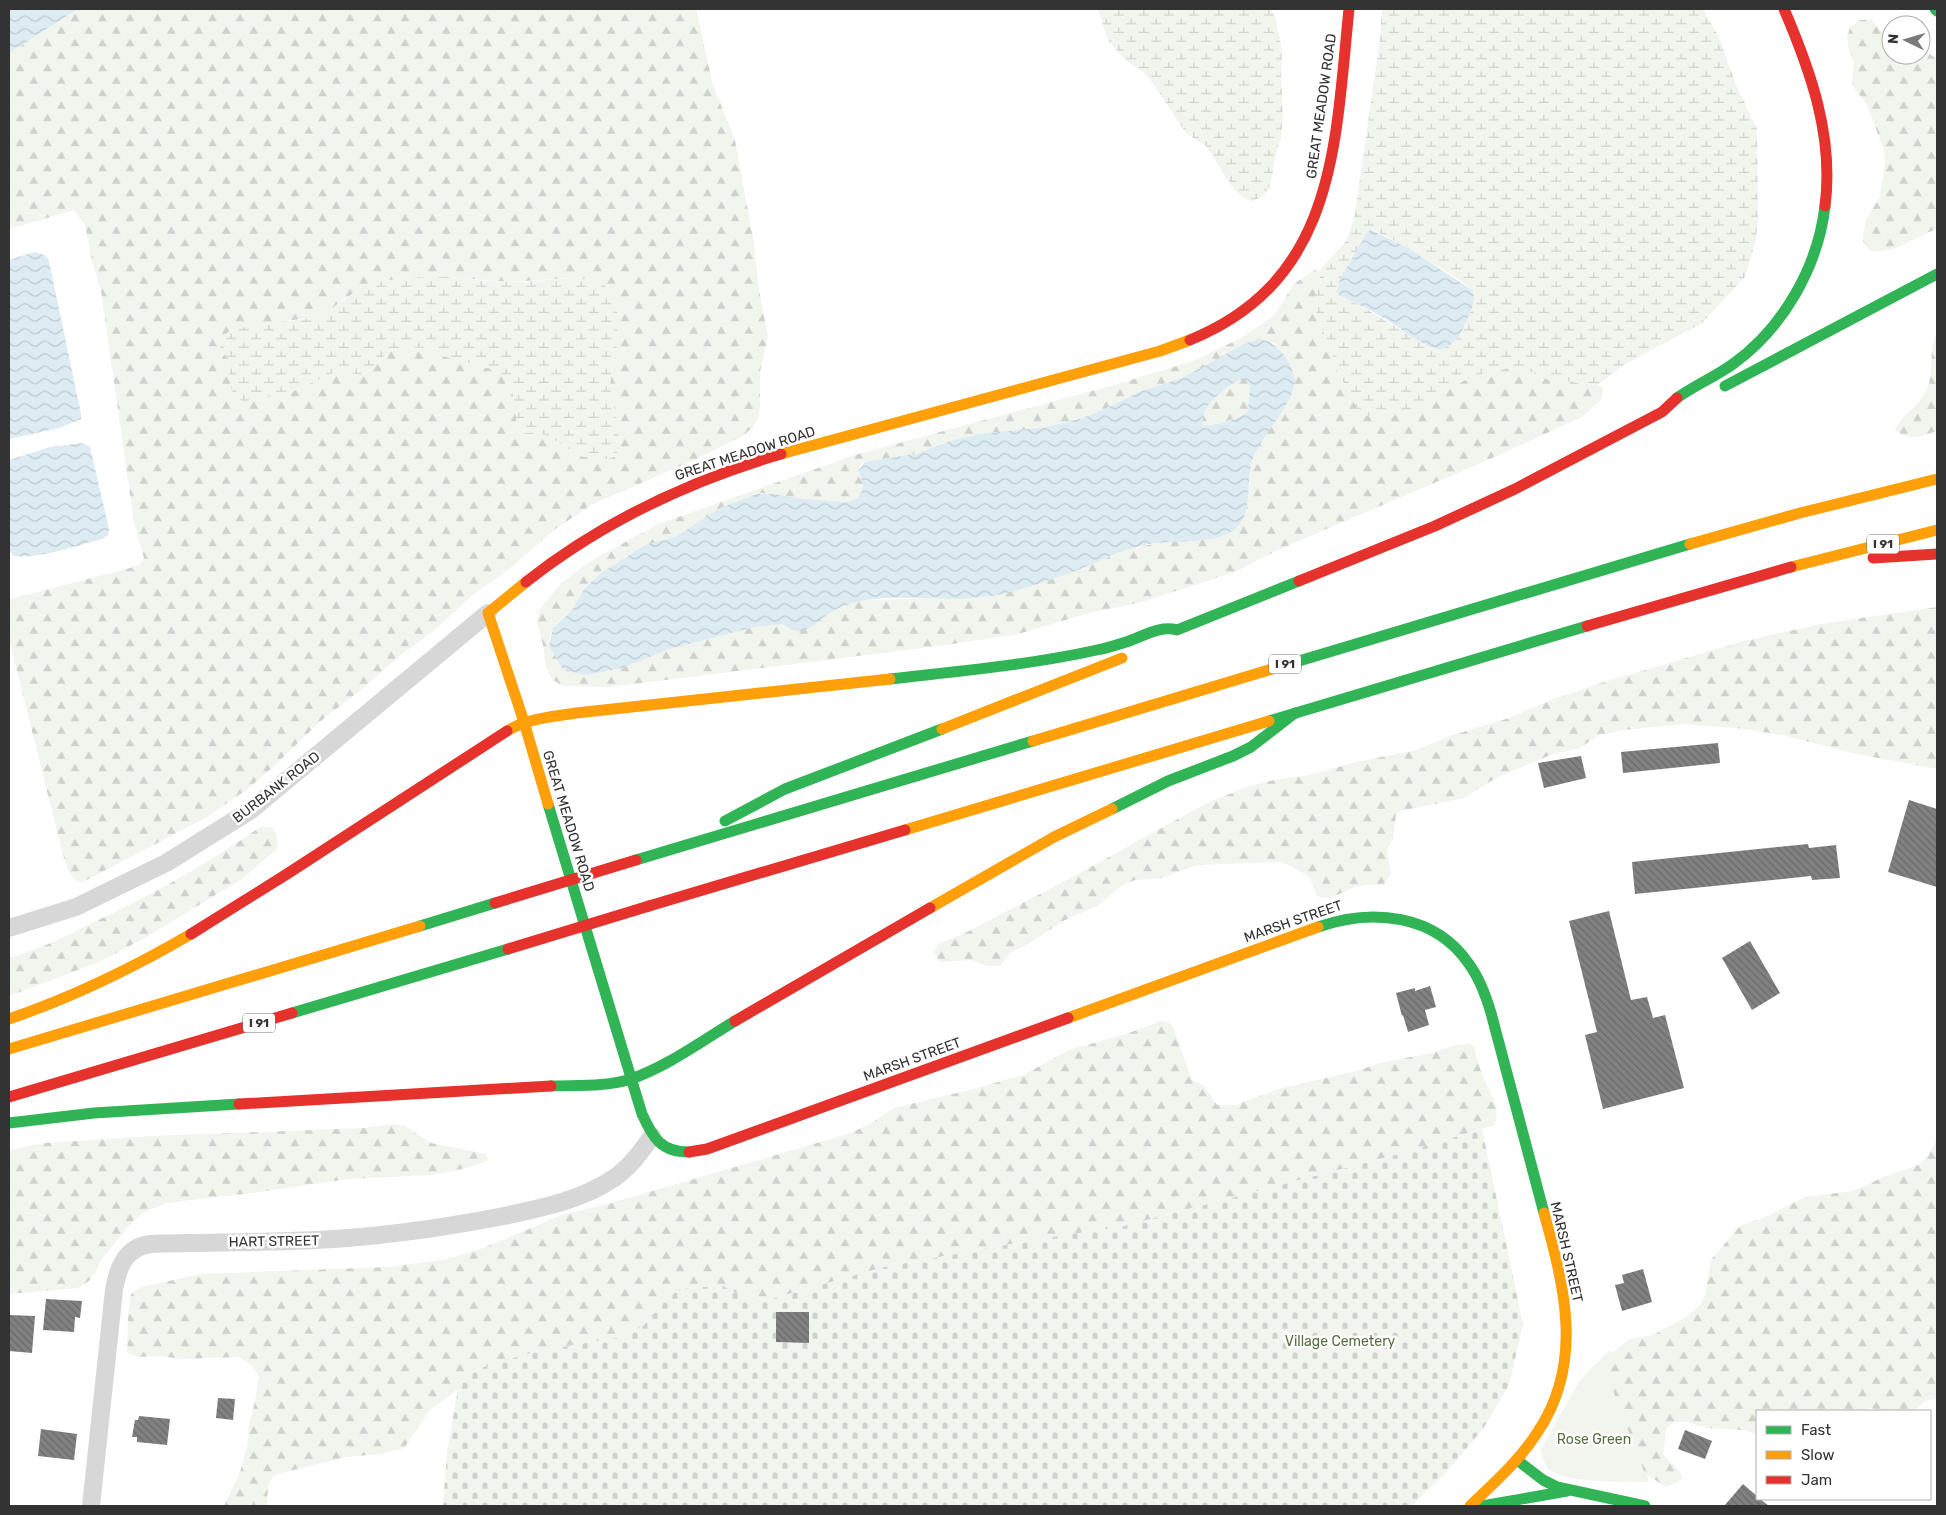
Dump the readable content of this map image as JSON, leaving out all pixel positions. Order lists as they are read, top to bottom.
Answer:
{
  "streets": {
    "main road": ["GREAT MEADOW ROAD", "I 91", "MARSH STREET"],
    "street": ["BURBANK ROAD", "HART STREET"]
  },
  "crossings": [
    ["GREAT MEADOW ROAD", "BURBANK ROAD"],
    ["GREAT MEADOW ROAD", "MARSH STREET"],
    ["GREAT MEADOW ROAD", "HART STREET"],
    ["MARSH STREET", "HART STREET"]
  ],
  "parks": ["Village Cemetery", "Rose Green"],
  "legend": ["Fast", "Slow", "Jam"],
  "north": "left"
}
